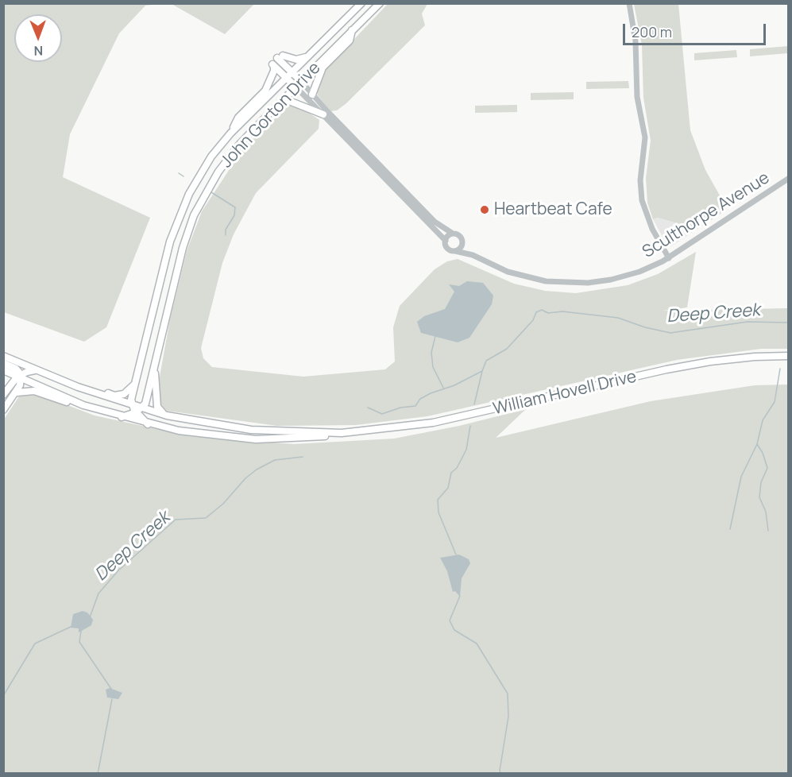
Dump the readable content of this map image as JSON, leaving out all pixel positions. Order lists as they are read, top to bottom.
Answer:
{
  "streets": {
    "main road": ["John Gorton Drive", "William Hovell Drive"],
    "street": ["Sculthorpe Avenue"]
  },
  "crossings": [
    ["John Gorton Drive", "William Hovell Drive"]
  ],
  "water": ["Deep Creek"],
  "places": ["Heartbeat Cafe"],
  "scale_bar": "200 m",
  "north": "bottom"
}
